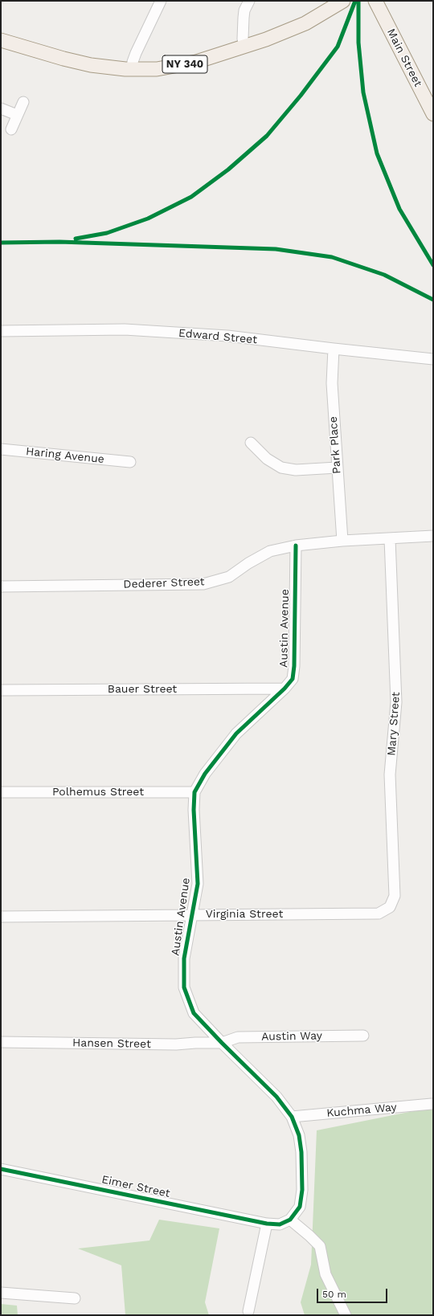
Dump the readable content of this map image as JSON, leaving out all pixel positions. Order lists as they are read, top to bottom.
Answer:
{
  "streets": {
    "main road": ["Main Street", "NY 340"],
    "street": [
      "Edward Street",
      "Park Place",
      "Haring Avenue",
      "Dederer Street",
      "Austin Avenue",
      "Bauer Street",
      "Mary Street",
      "Polhemus Street",
      "Virginia Street",
      "Austin Way",
      "Hansen Street",
      "Kuchma Way",
      "Eimer Street"
    ]
  },
  "crossings": [
    ["Edward Street", "Park Place"],
    ["Park Place", "Dederer Street"],
    ["Dederer Street", "Austin Avenue"],
    ["Dederer Street", "Mary Street"],
    ["Austin Avenue", "Bauer Street"],
    ["Austin Avenue", "Polhemus Street"],
    ["Austin Avenue", "Virginia Street"],
    ["Austin Avenue", "Austin Way"],
    ["Austin Avenue", "Hansen Street"],
    ["Austin Avenue", "Kuchma Way"],
    ["Mary Street", "Virginia Street"],
    ["Austin Way", "Hansen Street"]
  ],
  "scale_bar": "50 m"
}
